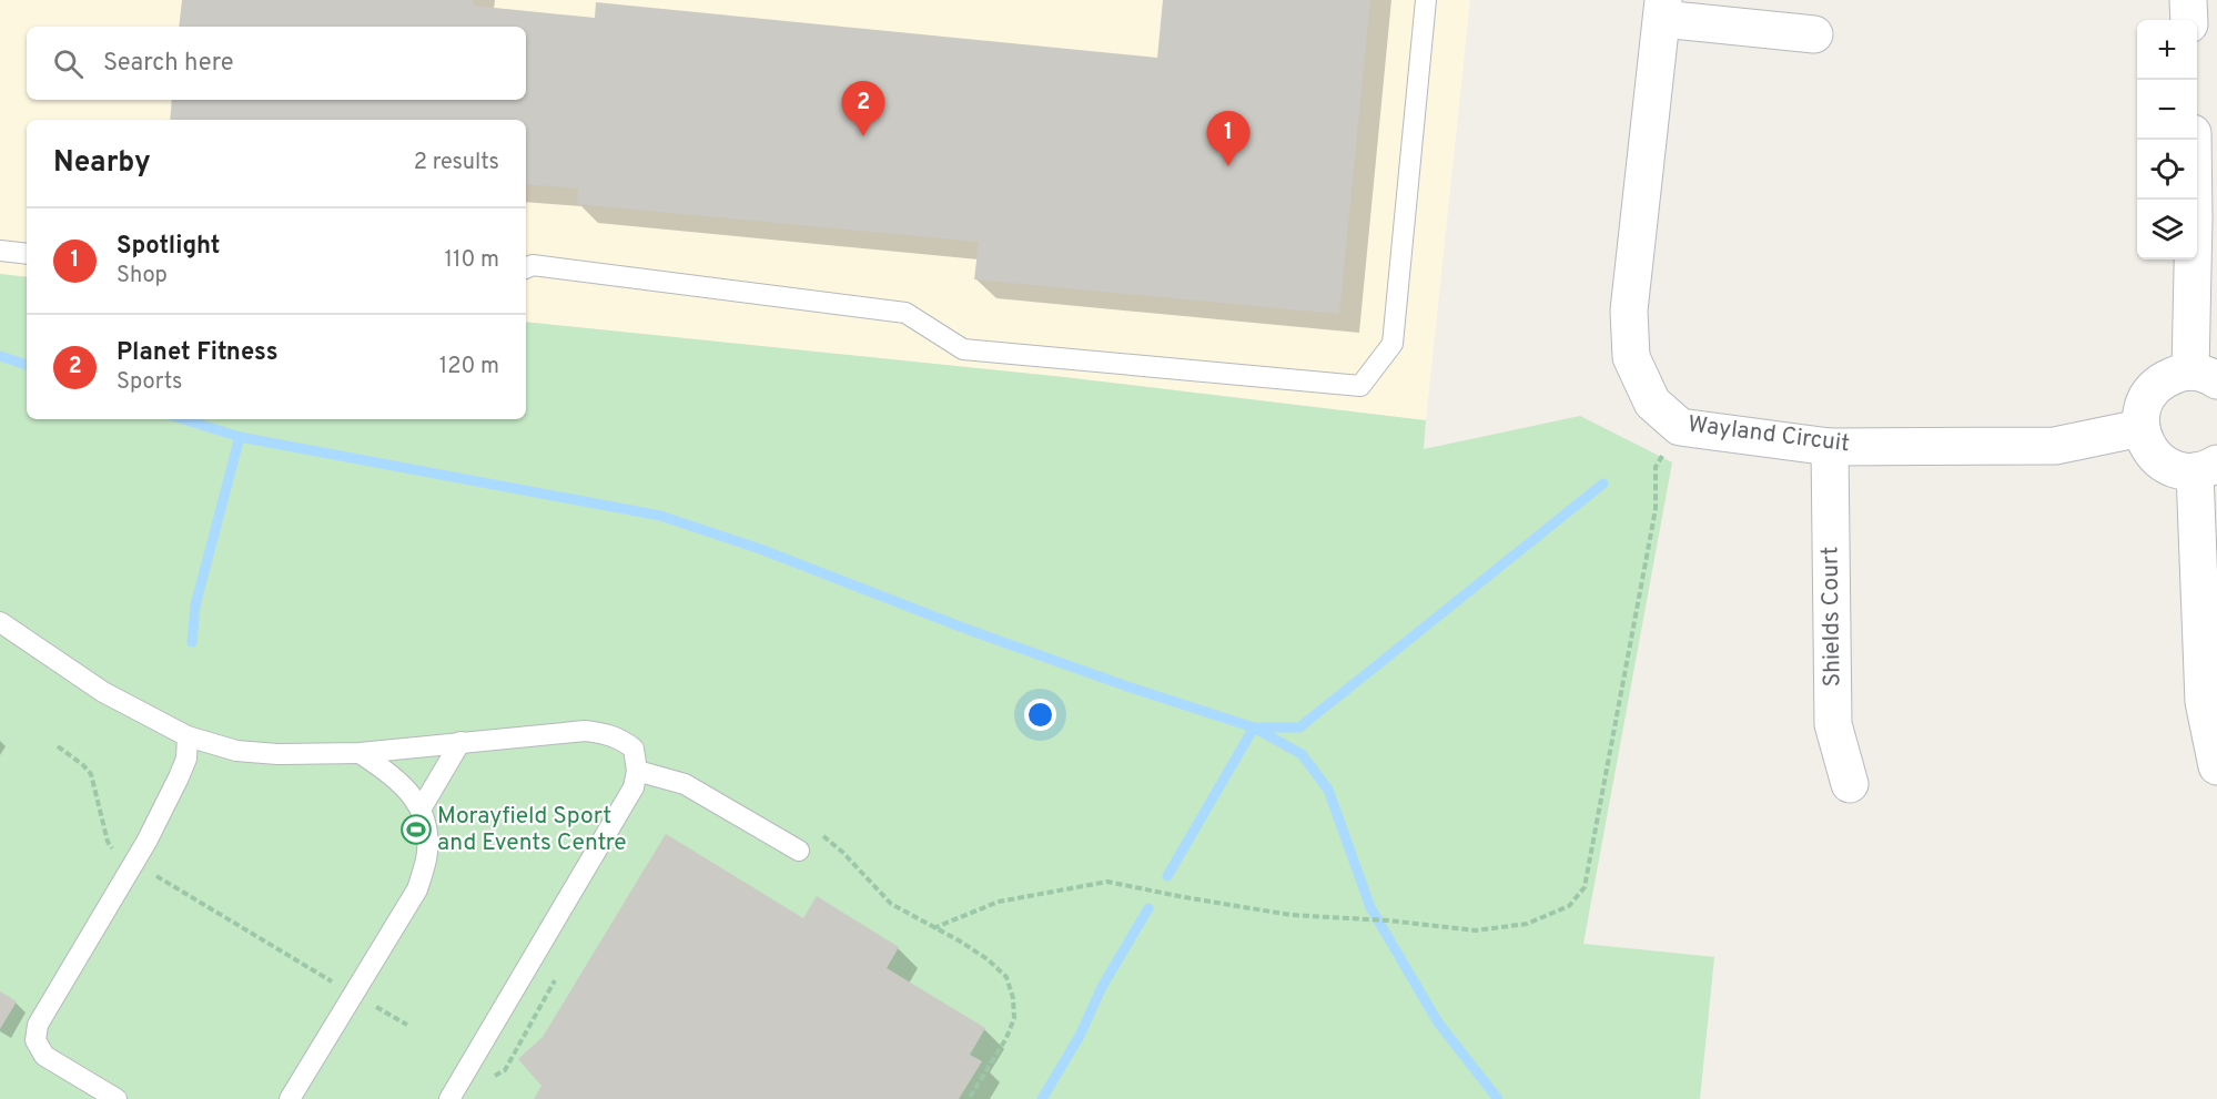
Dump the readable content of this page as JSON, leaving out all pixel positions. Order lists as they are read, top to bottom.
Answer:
{
  "streets": {
    "street": ["Wayland Circuit", "Shields Court"]
  },
  "crossings": [
    ["Wayland Circuit", "Shields Court"]
  ],
  "places": {
    "sports": ["Morayfield Sport and Events Centre"]
  },
  "page": {
    "map_buttons": ["+", "−"],
    "search": "Search here",
    "pins": ["2", "1"],
    "heading": ["Nearby", "2 results"],
    "list": [
      {
        "mark": "1",
        "name": "Spotlight",
        "note": "Shop",
        "value": "110 m"
      },
      {
        "mark": "2",
        "name": "Planet Fitness",
        "note": "Sports",
        "value": "120 m"
      }
    ]
  }
}
